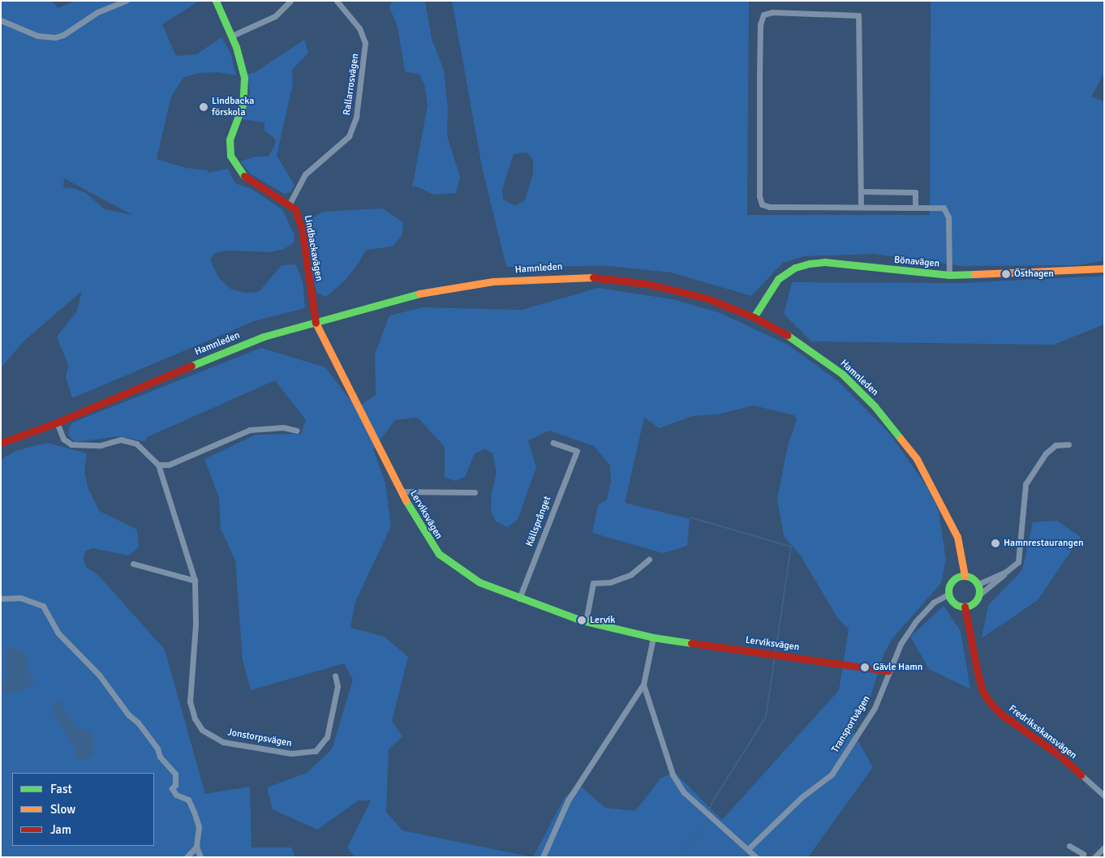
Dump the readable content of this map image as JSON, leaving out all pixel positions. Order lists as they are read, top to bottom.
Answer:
{
  "streets": {
    "street": [
      "Rallarrosvägen",
      "Lindbackavägen",
      "Bönavägen",
      "Hamnleden",
      "Lerviksvägen",
      "Källsprånget",
      "Transportvägen",
      "Fredriksskansvägen",
      "Jonstorpsvägen"
    ]
  },
  "crossings": [
    ["Rallarrosvägen", "Lindbackavägen"],
    ["Lindbackavägen", "Hamnleden"],
    ["Lindbackavägen", "Lerviksvägen"],
    ["Bönavägen", "Hamnleden"],
    ["Hamnleden", "Lerviksvägen"],
    ["Hamnleden", "Transportvägen"],
    ["Hamnleden", "Fredriksskansvägen"],
    ["Hamnleden", "Jonstorpsvägen"],
    ["Lerviksvägen", "Källsprånget"],
    ["Lerviksvägen", "Transportvägen"],
    ["Transportvägen", "Fredriksskansvägen"]
  ],
  "places": [
    "Lindbacka förskola",
    "Östhagen",
    "Hamnrestaurangen",
    "Lervik",
    "Gävle Hamn"
  ],
  "legend": ["Fast", "Slow", "Jam"]
}
